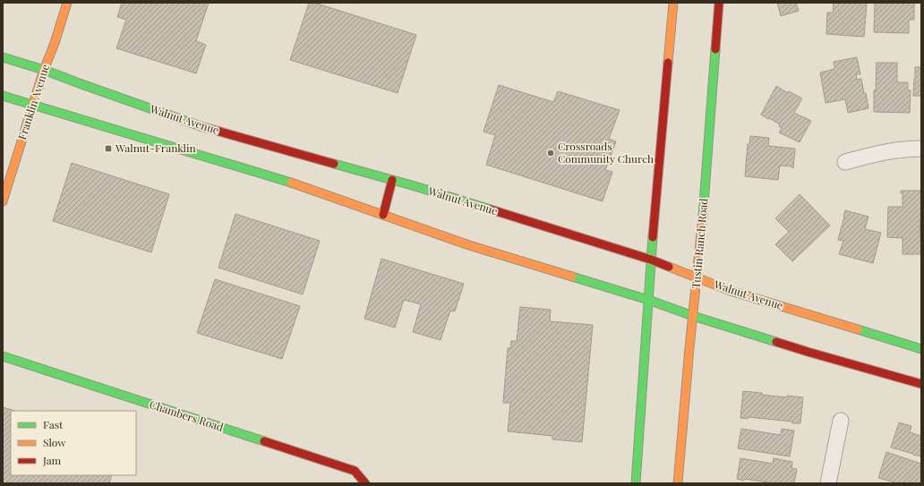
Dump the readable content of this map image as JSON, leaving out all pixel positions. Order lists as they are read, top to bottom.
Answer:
{
  "streets": {
    "main road": [
      "Franklin Avenue",
      "Walnut Avenue",
      "Tustin Ranch Road",
      "Chambers Road"
    ]
  },
  "crossings": [
    ["Franklin Avenue", "Walnut Avenue"],
    ["Walnut Avenue", "Tustin Ranch Road"]
  ],
  "places": {
    "transit": ["Walnut-Franklin"],
    "other": ["Crossroads Community Church"]
  },
  "legend": ["Fast", "Slow", "Jam"]
}
